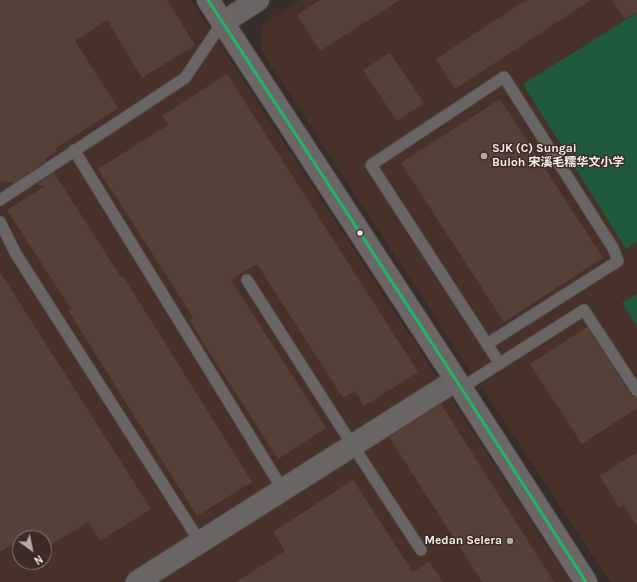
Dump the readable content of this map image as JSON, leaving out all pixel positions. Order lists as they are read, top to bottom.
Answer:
{
  "places": ["SJK (C) Sungai Buloh 宋溪毛糯华文小学", "Medan Selera"],
  "north": "bottom right"
}
